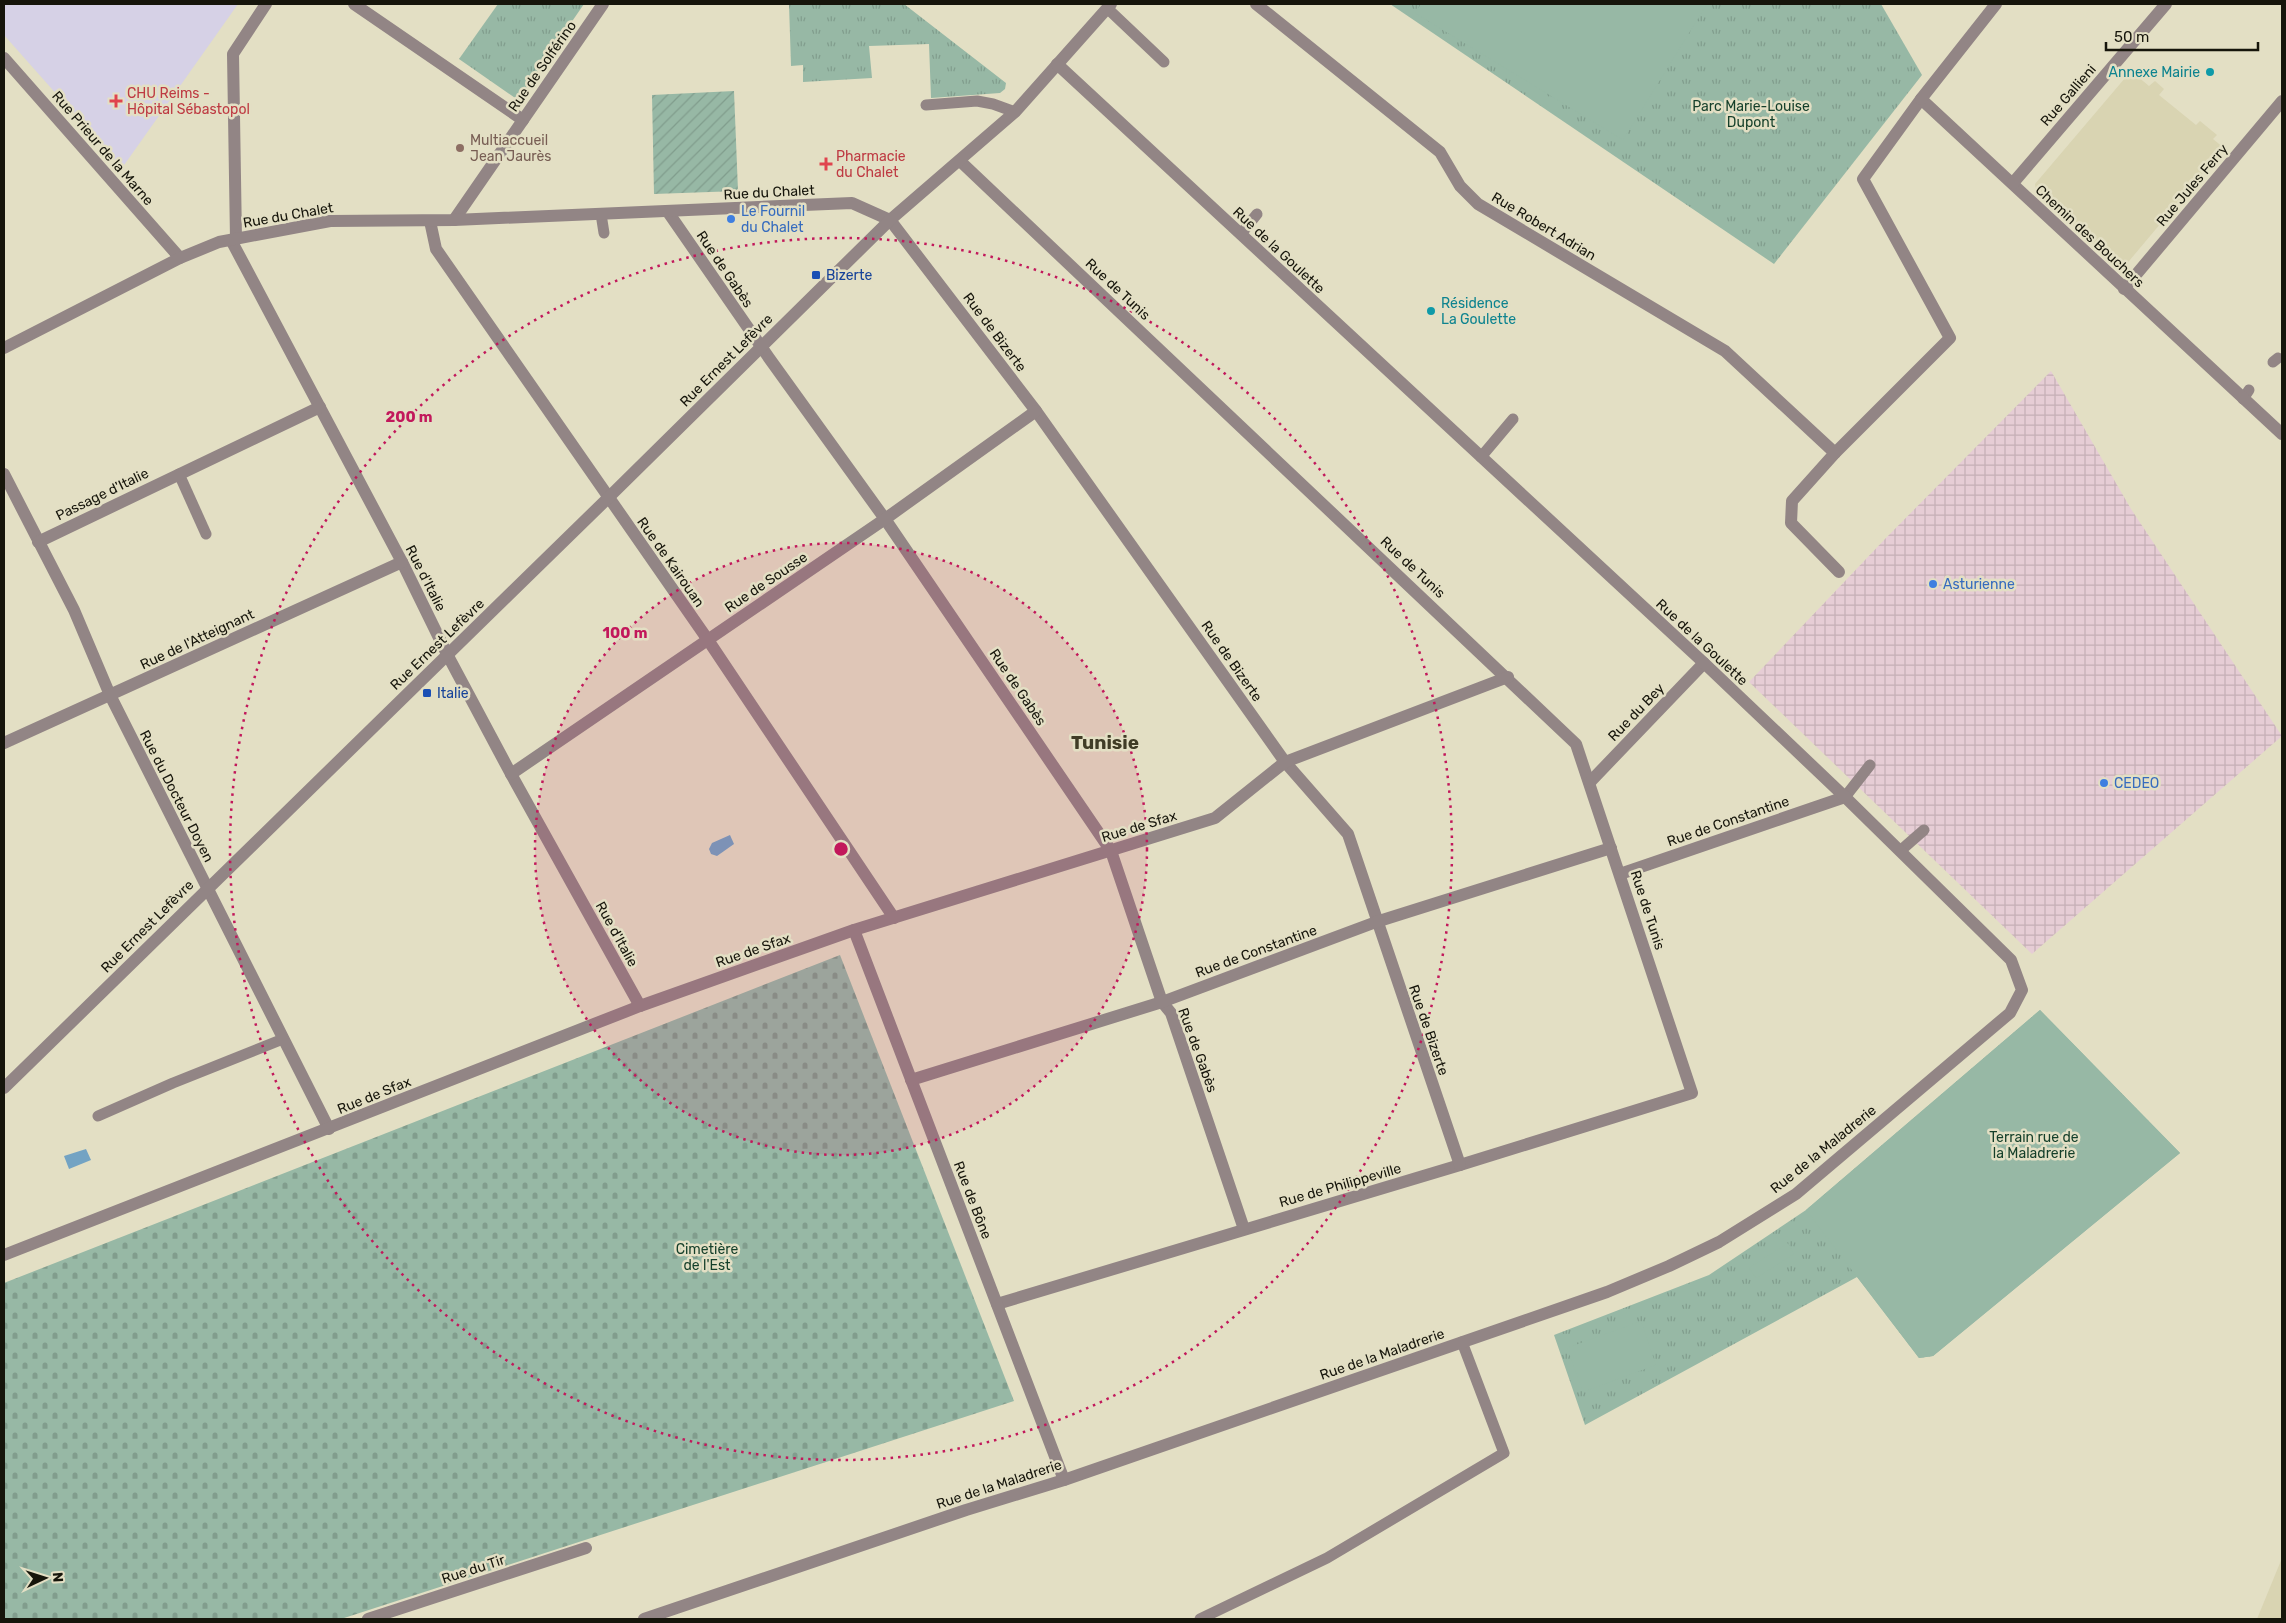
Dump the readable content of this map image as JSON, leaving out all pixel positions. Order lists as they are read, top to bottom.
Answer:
{
  "streets": {
    "street": [
      "Rue de Solférino",
      "Rue Gallieni",
      "Rue Prieur de la Marne",
      "Rue Jules Ferry",
      "Rue du Chalet",
      "Rue Robert Adrian",
      "Chemin des Bouchers",
      "Rue de la Goulette",
      "Rue de Gabès",
      "Rue de Tunis",
      "Rue de Bizerte",
      "Rue Ernest Lefèvre",
      "Passage d'Italie",
      "Rue de Kairouan",
      "Rue d'Italie",
      "Rue de Sousse",
      "Rue de l'Atteignant",
      "Rue du Bey",
      "Rue du Docteur Doyen",
      "Rue de Constantine",
      "Rue de Sfax",
      "Rue de la Maladrerie",
      "Rue de Philippeville",
      "Rue de Bône",
      "Rue du Tir"
    ]
  },
  "crossings": [
    ["Rue de Solférino", "Rue du Chalet"],
    ["Rue Gallieni", "Chemin des Bouchers"],
    ["Rue Prieur de la Marne", "Rue du Chalet"],
    ["Rue Jules Ferry", "Chemin des Bouchers"],
    ["Rue du Chalet", "Rue de Gabès"],
    ["Rue du Chalet", "Rue de Bizerte"],
    ["Rue du Chalet", "Rue Ernest Lefèvre"],
    ["Rue du Chalet", "Rue de Kairouan"],
    ["Rue du Chalet", "Rue d'Italie"],
    ["Rue de la Goulette", "Rue du Bey"],
    ["Rue de la Goulette", "Rue de Constantine"],
    ["Rue de la Goulette", "Rue de la Maladrerie"],
    ["Rue de Gabès", "Rue Ernest Lefèvre"],
    ["Rue de Gabès", "Rue de Sousse"],
    ["Rue de Gabès", "Rue de Constantine"],
    ["Rue de Gabès", "Rue de Sfax"],
    ["Rue de Gabès", "Rue de Philippeville"],
    ["Rue de Tunis", "Rue du Bey"],
    ["Rue de Tunis", "Rue de Constantine"],
    ["Rue de Tunis", "Rue de Sfax"],
    ["Rue de Tunis", "Rue de Philippeville"],
    ["Rue de Bizerte", "Rue Ernest Lefèvre"],
    ["Rue de Bizerte", "Rue de Sousse"],
    ["Rue de Bizerte", "Rue de Constantine"],
    ["Rue de Bizerte", "Rue de Sfax"],
    ["Rue de Bizerte", "Rue de Philippeville"],
    ["Rue Ernest Lefèvre", "Rue de Kairouan"],
    ["Rue Ernest Lefèvre", "Rue d'Italie"],
    ["Rue Ernest Lefèvre", "Rue du Docteur Doyen"],
    ["Passage d'Italie", "Rue d'Italie"],
    ["Passage d'Italie", "Rue du Docteur Doyen"],
    ["Rue de Kairouan", "Rue de Sousse"],
    ["Rue de Kairouan", "Rue de Sfax"],
    ["Rue d'Italie", "Rue de Sousse"],
    ["Rue d'Italie", "Rue de l'Atteignant"],
    ["Rue d'Italie", "Rue de Sfax"],
    ["Rue de l'Atteignant", "Rue du Docteur Doyen"],
    ["Rue du Docteur Doyen", "Rue de Sfax"],
    ["Rue de Constantine", "Rue de Bône"],
    ["Rue de Sfax", "Rue de Bône"],
    ["Rue de la Maladrerie", "Rue de Bône"],
    ["Rue de Philippeville", "Rue de Bône"]
  ],
  "districts": ["Tunisie"],
  "parks": ["Parc Marie-Louise Dupont", "Terrain rue de la Maladrerie", "Cimetière de l'Est"],
  "places": {
    "other": [
      "Annexe Mairie",
      "Multiaccueil Jean Jaurès",
      "Le Fournil du Chalet",
      "Résidence La Goulette",
      "Asturienne",
      "CEDEO"
    ],
    "health": ["CHU Reims - Hôpital Sébastopol", "Pharmacie du Chalet"],
    "transit": ["Bizerte", "Italie"]
  },
  "scale_bar": "50 m",
  "north": "right",
  "rings": ["200 m", "100 m"]
}
